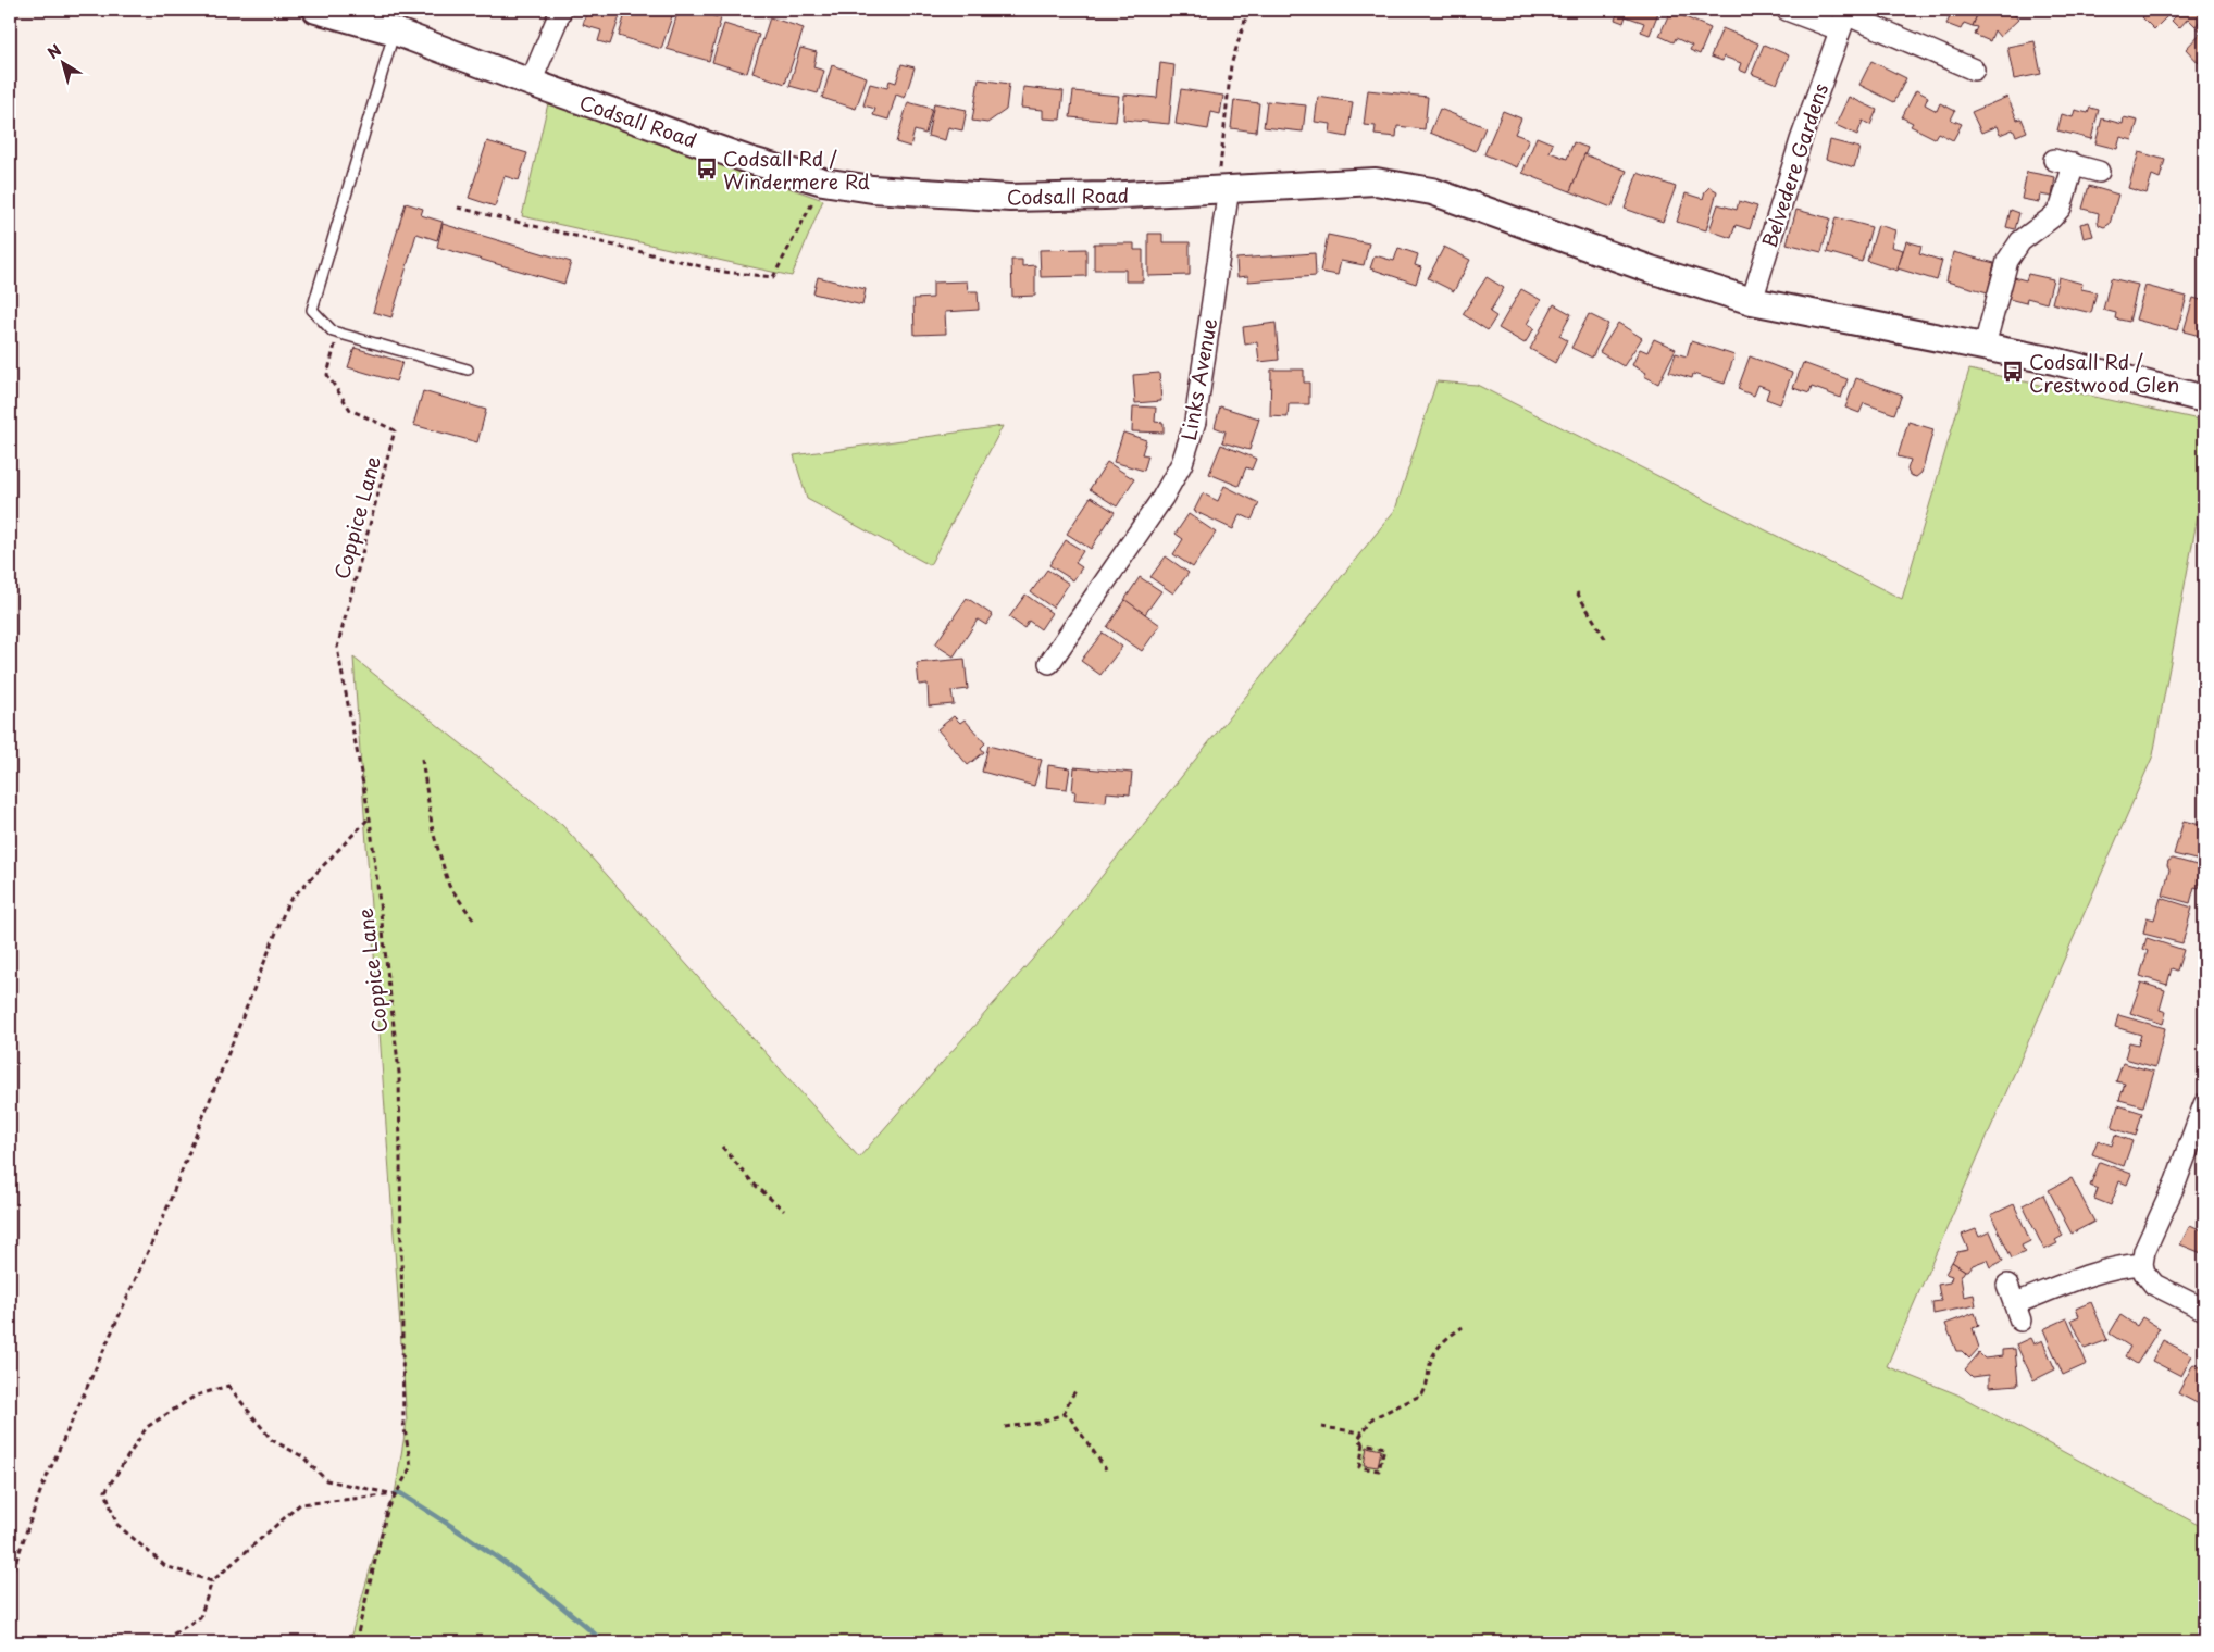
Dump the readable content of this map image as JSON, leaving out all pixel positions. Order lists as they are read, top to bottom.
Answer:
{
  "streets": {
    "street": ["Codsall Road", "Belvedere Gardens", "Links Avenue"],
    "path": ["Coppice Lane"]
  },
  "crossings": [
    ["Codsall Road", "Belvedere Gardens"],
    ["Codsall Road", "Links Avenue"]
  ],
  "places": {
    "bus stop": ["Codsall Rd / Windermere Rd", "Codsall Rd / Crestwood Glen"]
  },
  "north": "top left"
}
